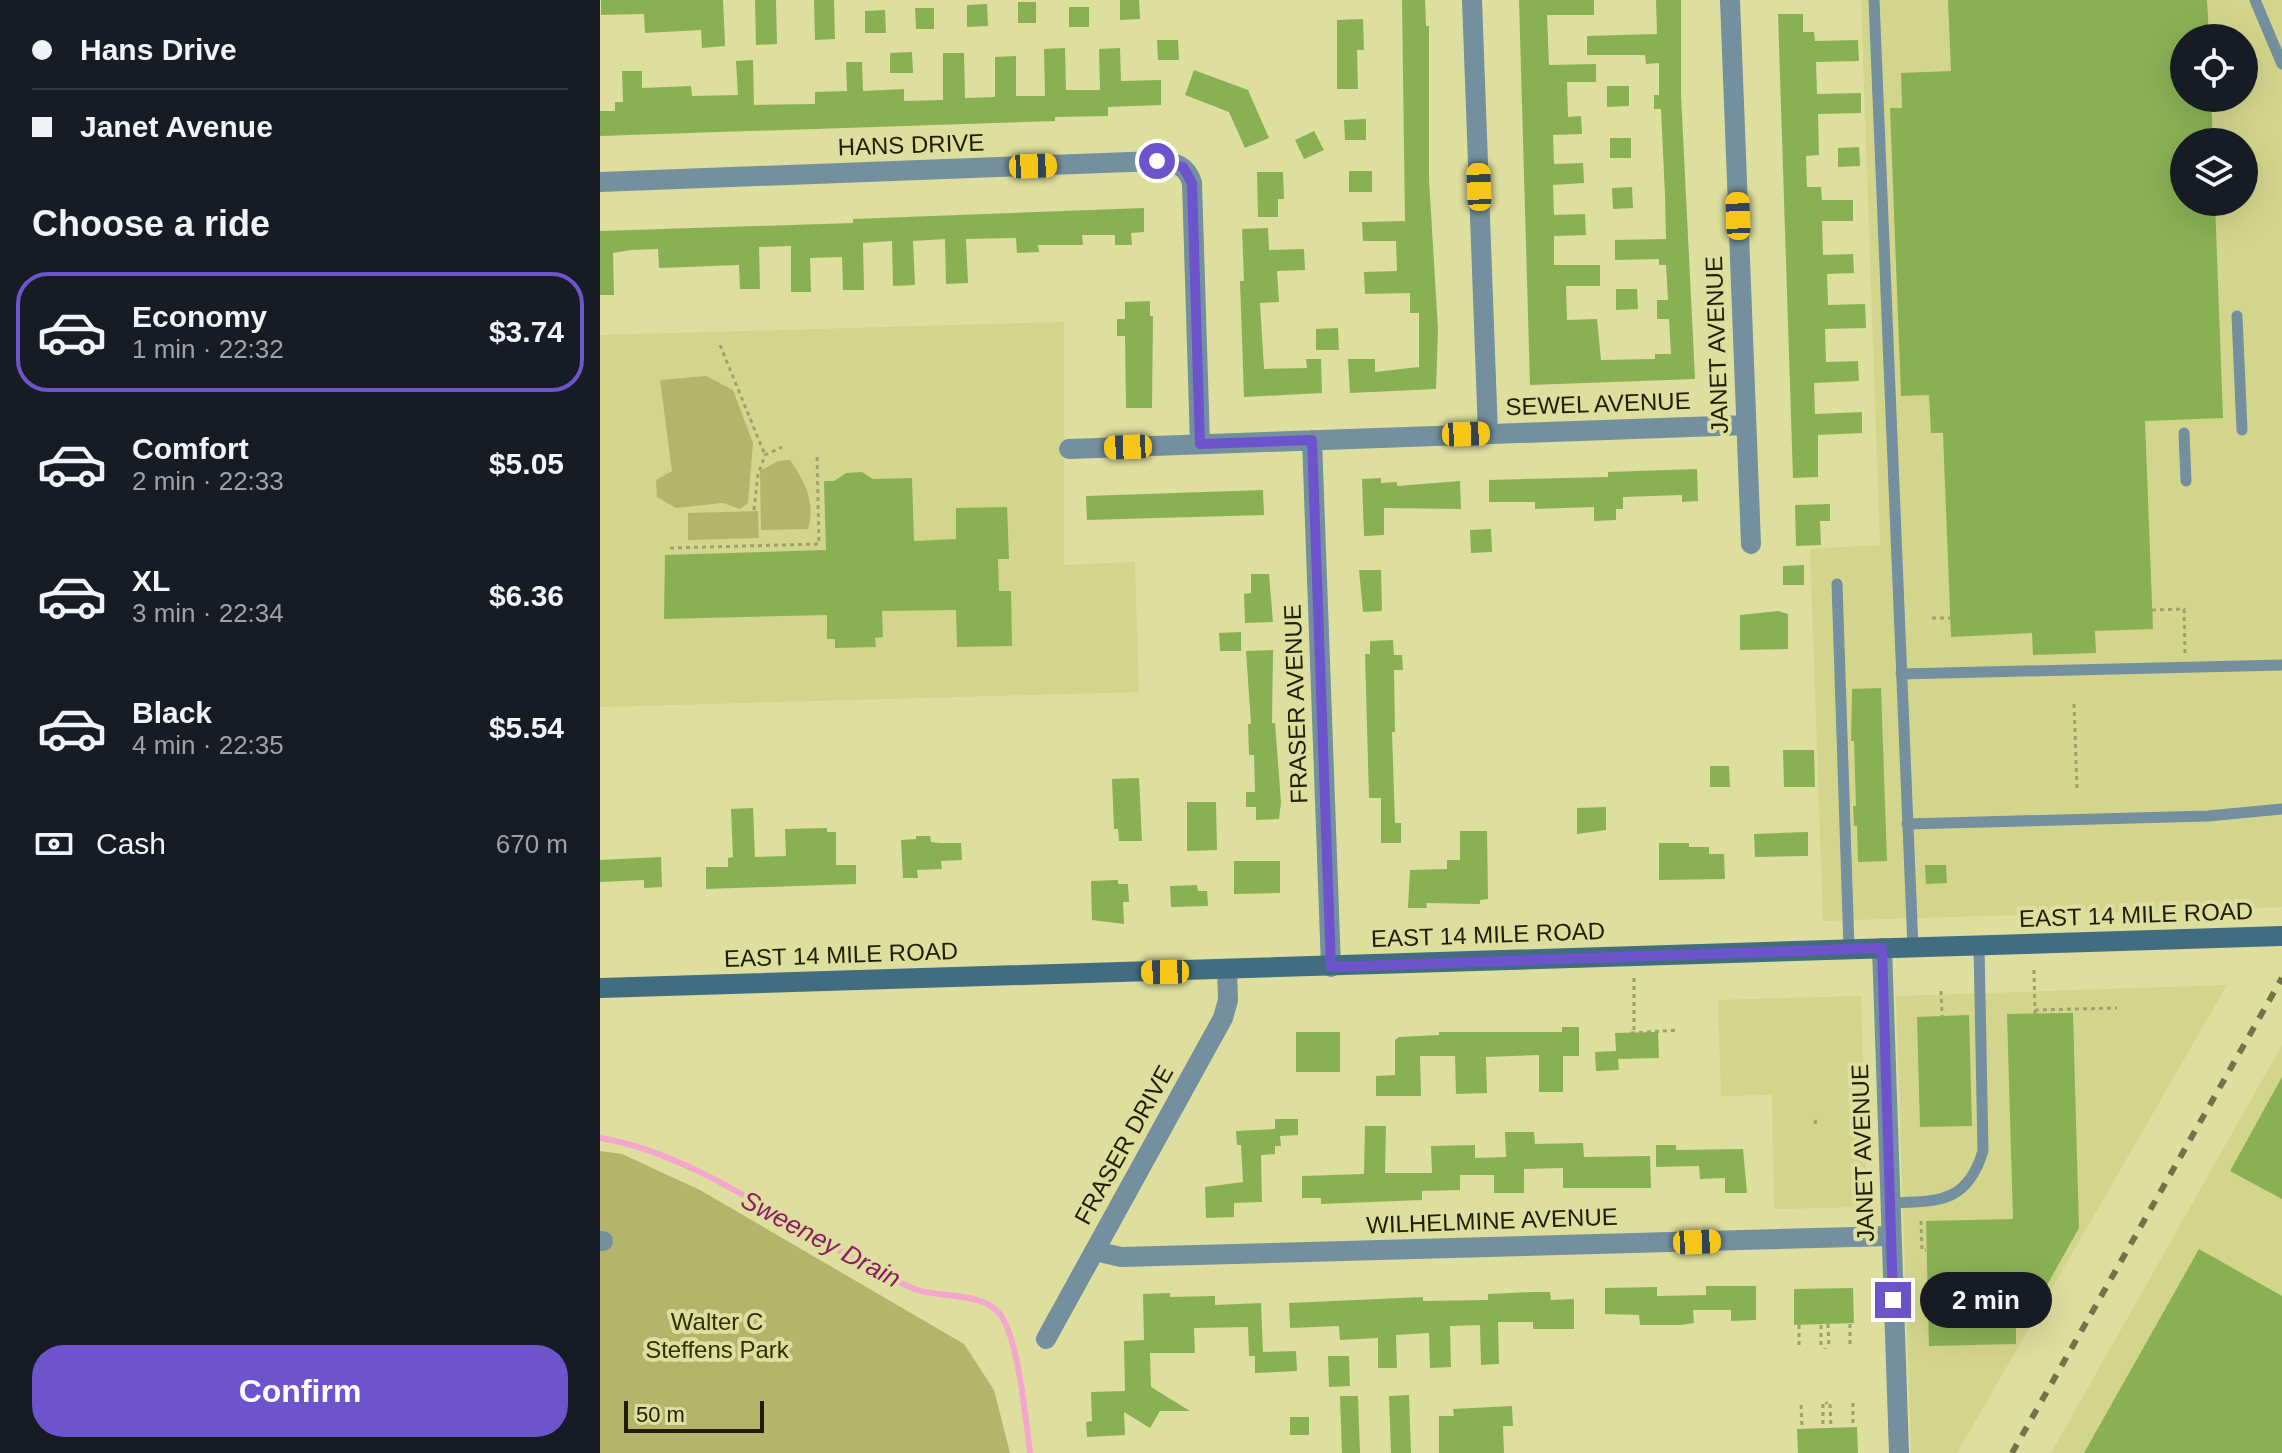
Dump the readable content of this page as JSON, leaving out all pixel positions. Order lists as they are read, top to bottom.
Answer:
{
  "streets": {
    "main road": ["EAST 14 MILE ROAD"],
    "street": [
      "HANS DRIVE",
      "JANET AVENUE",
      "SEWEL AVENUE",
      "FRASER AVENUE",
      "FRASER DRIVE",
      "WILHELMINE AVENUE"
    ]
  },
  "crossings": [
    ["HANS DRIVE", "SEWEL AVENUE"],
    ["JANET AVENUE", "SEWEL AVENUE"],
    ["JANET AVENUE", "EAST 14 MILE ROAD"],
    ["JANET AVENUE", "WILHELMINE AVENUE"],
    ["SEWEL AVENUE", "FRASER AVENUE"],
    ["FRASER AVENUE", "EAST 14 MILE ROAD"],
    ["EAST 14 MILE ROAD", "FRASER DRIVE"],
    ["FRASER DRIVE", "WILHELMINE AVENUE"]
  ],
  "water": ["Sweeney Drain"],
  "parks": ["Walter C Steffens Park"],
  "scale_bar": "50 m",
  "page": {
    "banner": ["Hans Drive", "Janet Avenue"],
    "heading": "Choose a ride",
    "list": [
      {
        "name": "Economy",
        "note": "1 min · 22:32",
        "value": "$3.74"
      },
      {
        "name": "Comfort",
        "note": "2 min · 22:33",
        "value": "$5.05"
      },
      {
        "name": "XL",
        "note": "3 min · 22:34",
        "value": "$6.36"
      },
      {
        "name": "Black",
        "note": "4 min · 22:35",
        "value": "$5.54"
      }
    ],
    "pay": ["Cash", "670 m"],
    "bubble": "2 min",
    "buttons": "Confirm",
    "scale": "50 m"
  }
}
